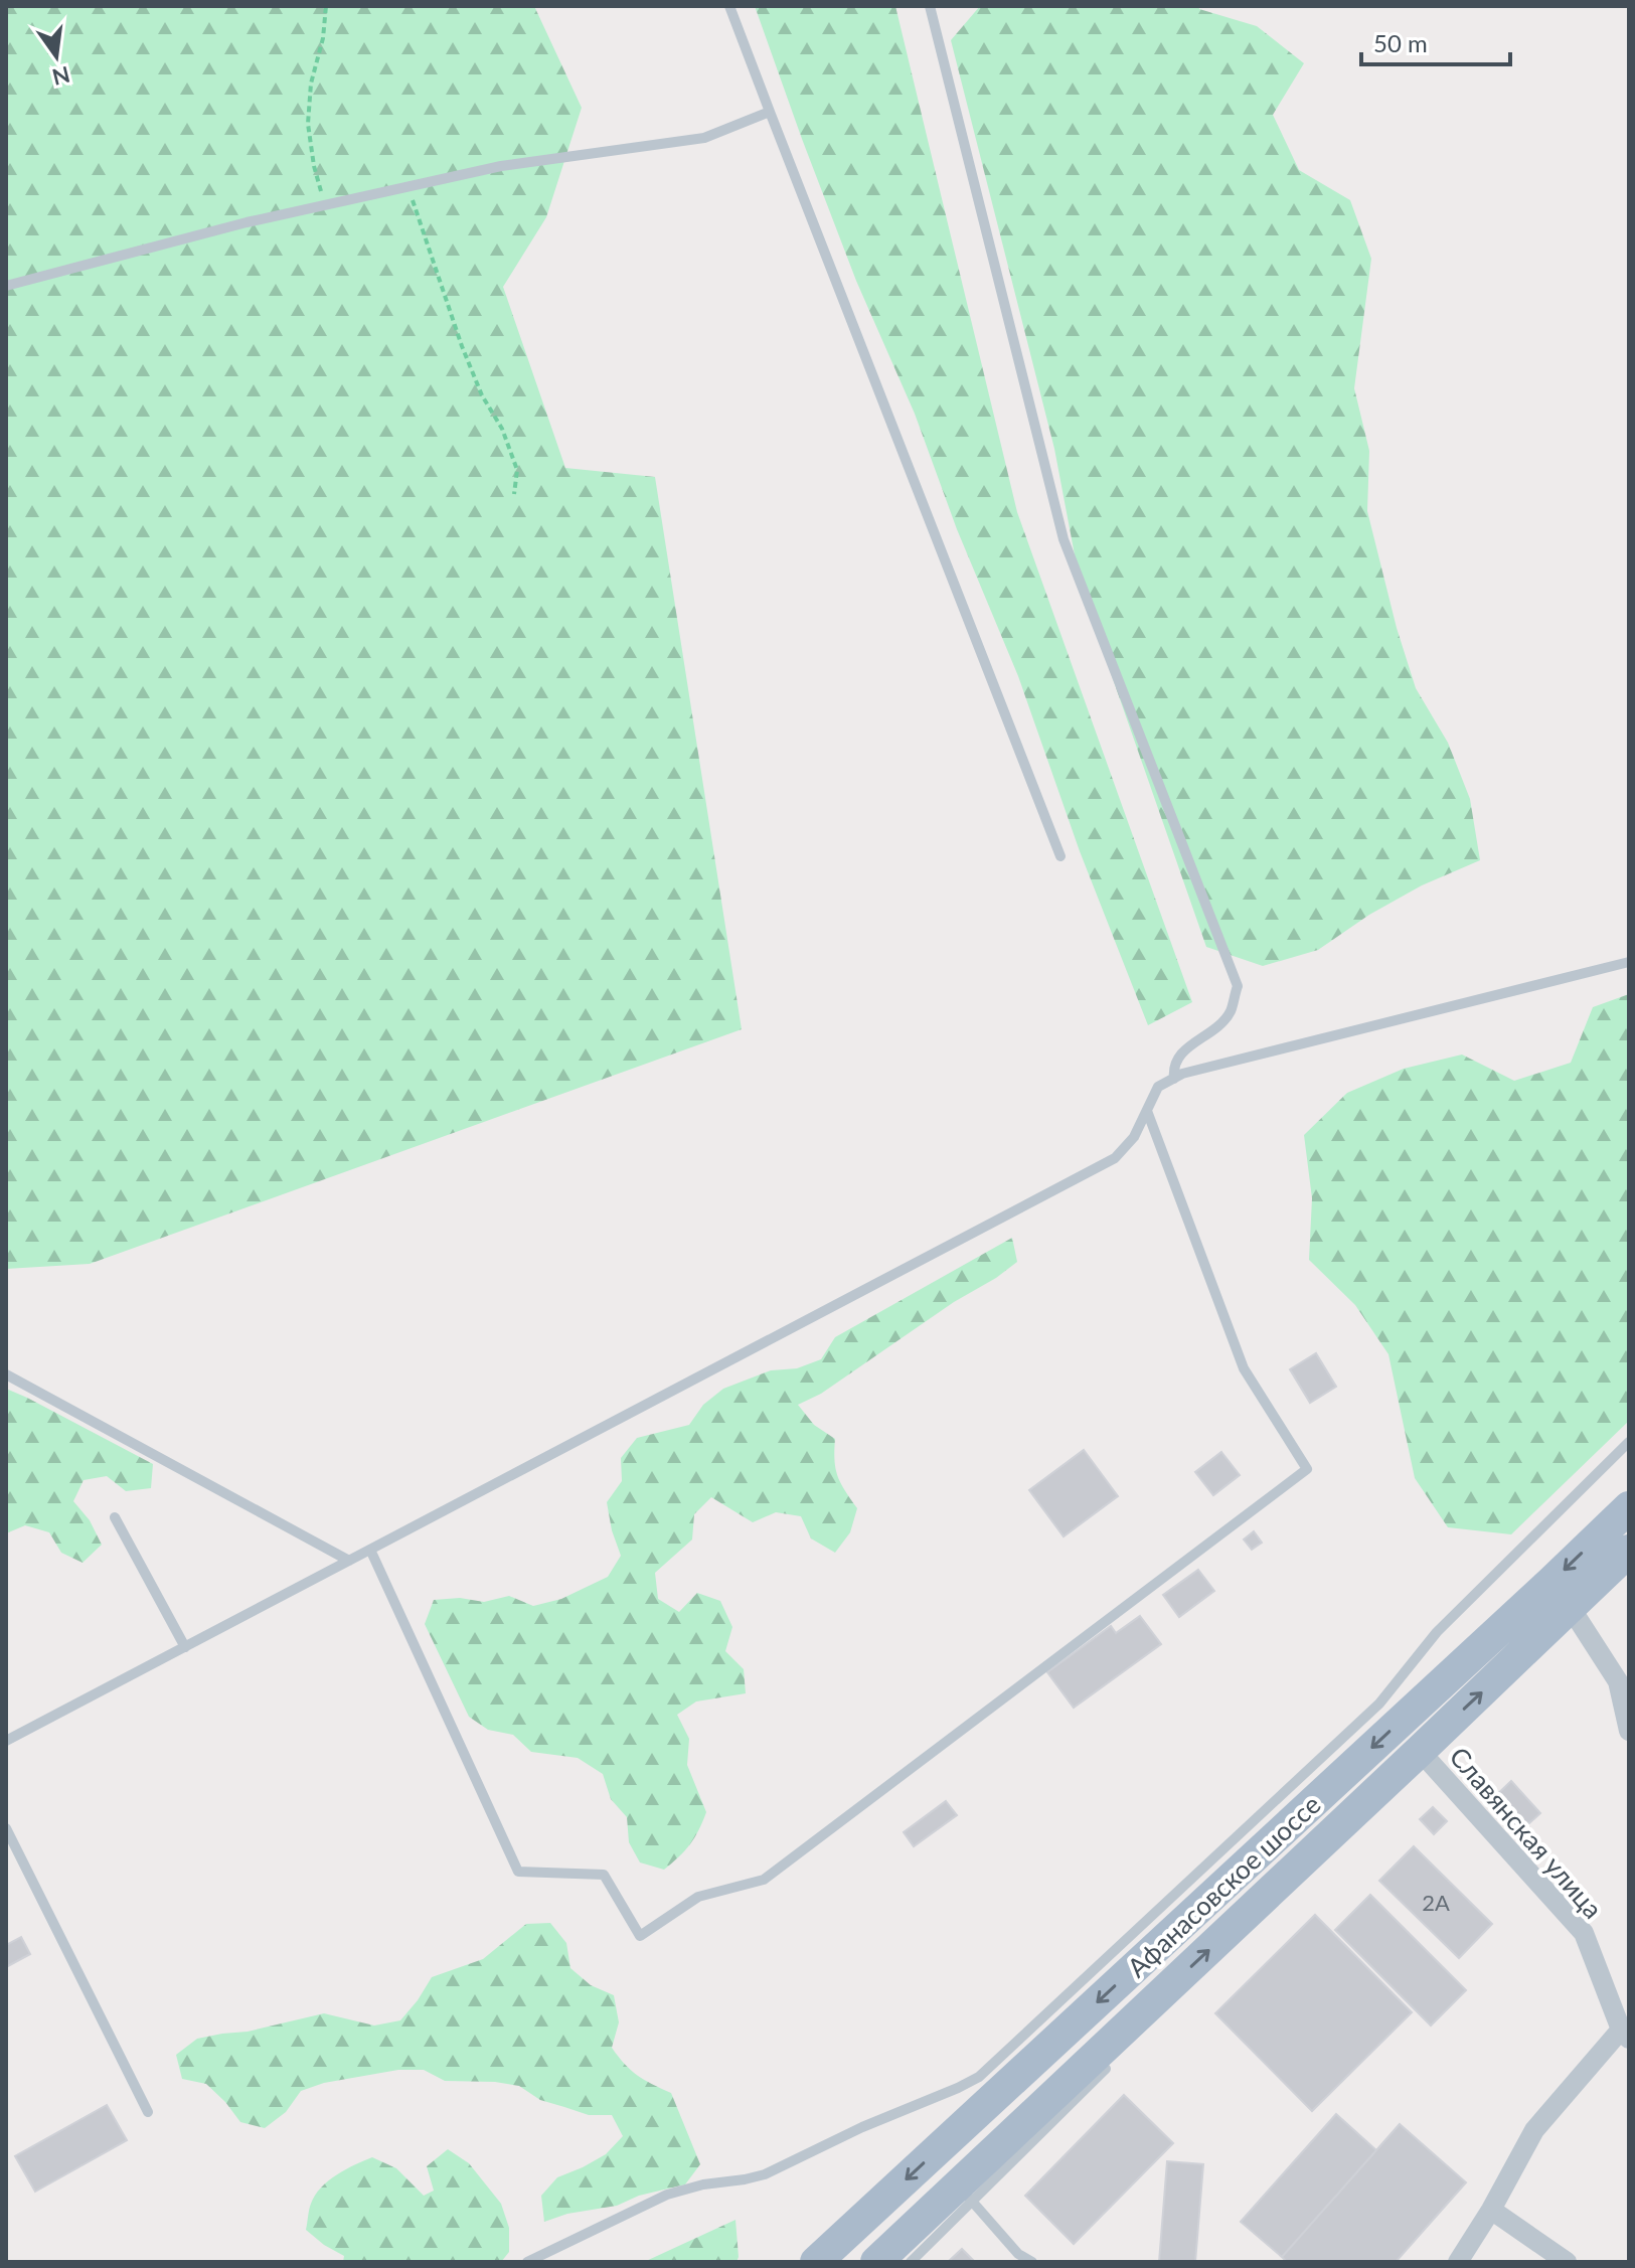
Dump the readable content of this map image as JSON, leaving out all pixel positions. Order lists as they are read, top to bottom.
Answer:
{
  "streets": {
    "main road": ["Афанасовское шоссе"],
    "street": ["Славянская улица"]
  },
  "crossings": [
    ["Славянская улица", "Афанасовское шоссе"]
  ],
  "house_numbers": ["2А"],
  "scale_bar": "50 m",
  "north": "bottom"
}
